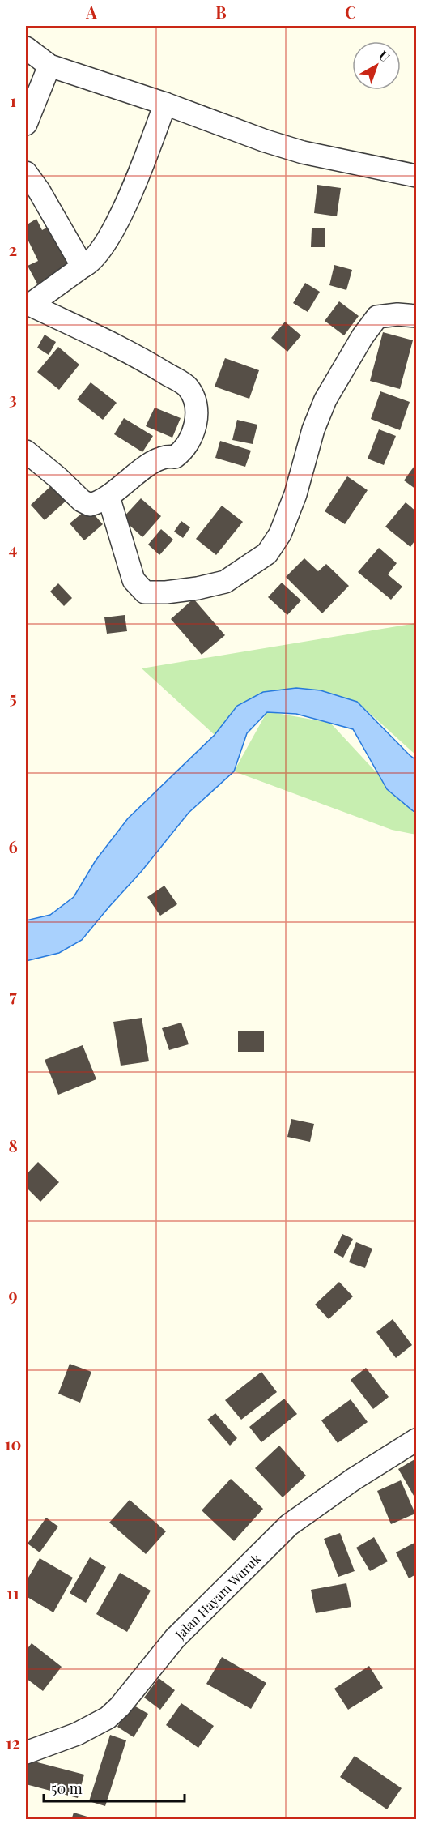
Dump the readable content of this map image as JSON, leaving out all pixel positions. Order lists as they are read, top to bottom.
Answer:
{
  "streets": {
    "street": ["Jalan Hayam Wuruk"]
  },
  "scale_bar": "50 m",
  "north": "top right",
  "grid": {
    "columns": ["A", "B", "C"],
    "rows": [
      "1",
      "2",
      "3",
      "4",
      "5",
      "6",
      "7",
      "8",
      "9",
      "10",
      "11",
      "12"
    ]
  }
}
